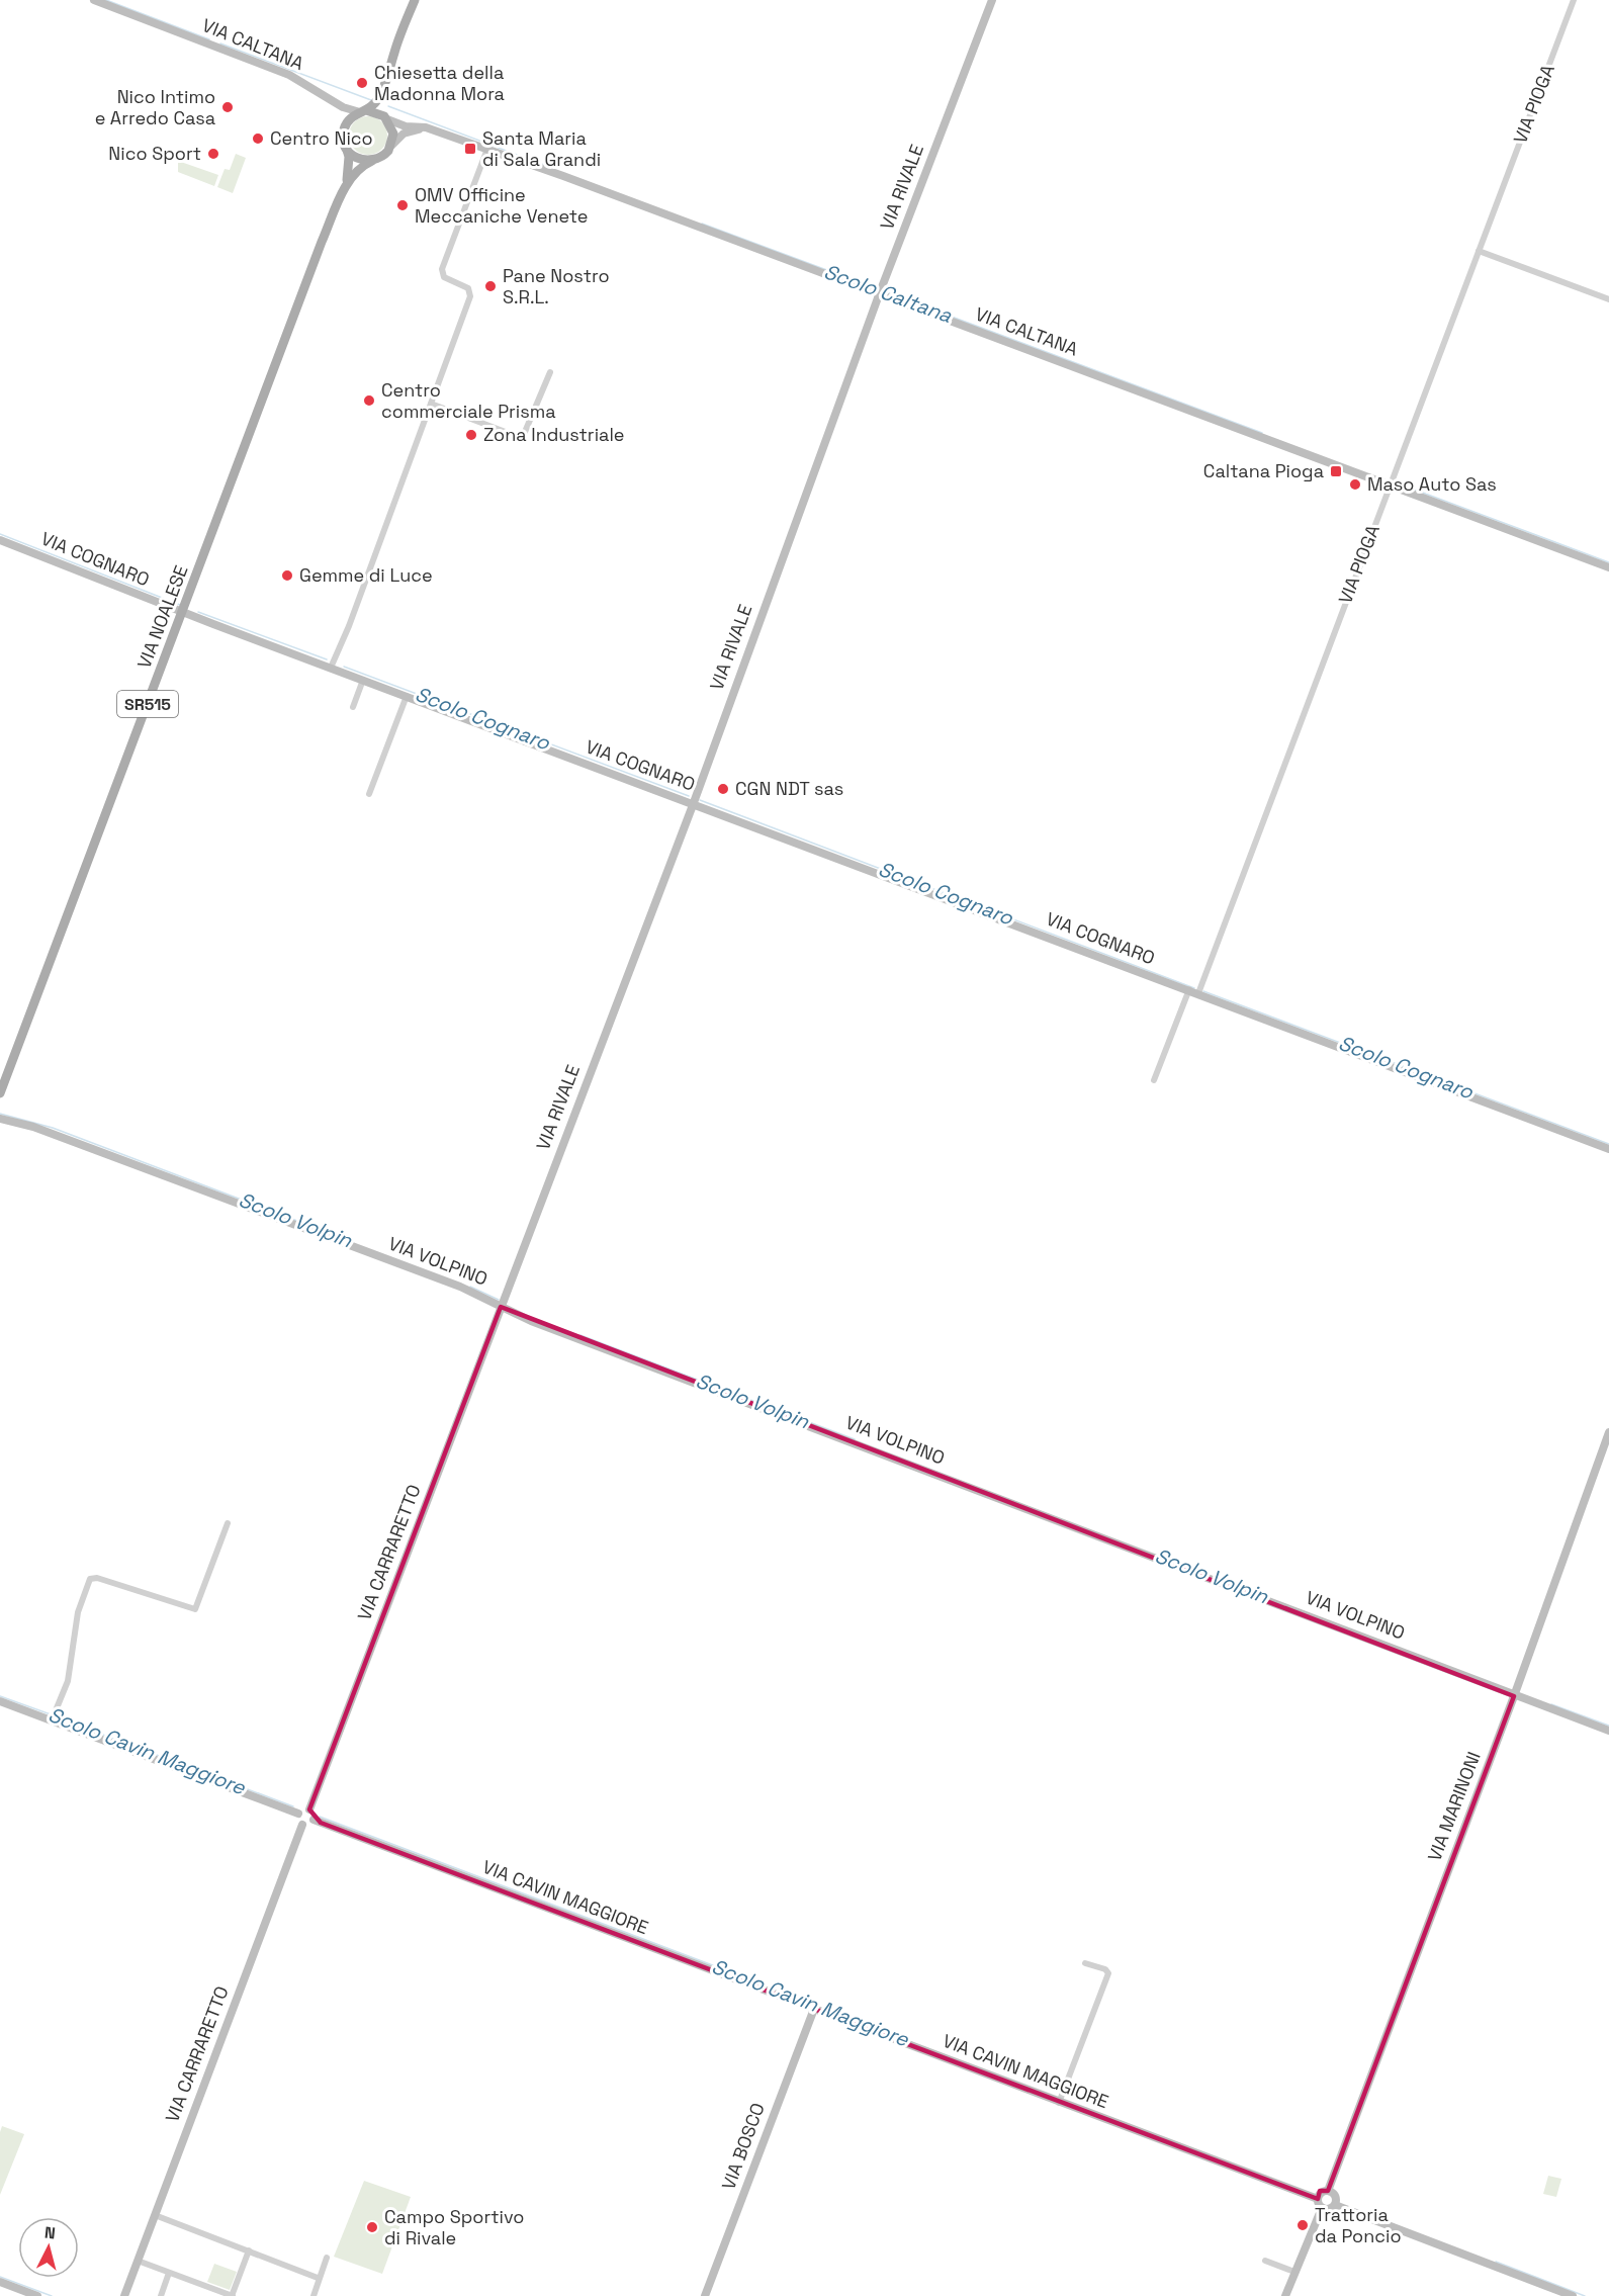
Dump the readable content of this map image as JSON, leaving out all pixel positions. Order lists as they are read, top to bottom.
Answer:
{
  "streets": {
    "main road": ["VIA NOALESE", "SR515"],
    "street": [
      "VIA CALTANA",
      "VIA PIOGA",
      "VIA RIVALE",
      "VIA COGNARO",
      "VIA VOLPINO",
      "VIA CARRARETTO",
      "VIA MARINONI",
      "VIA CAVIN MAGGIORE",
      "VIA BOSCO"
    ]
  },
  "crossings": [
    ["VIA CALTANA", "VIA PIOGA"],
    ["VIA CALTANA", "VIA RIVALE"],
    ["VIA CALTANA", "VIA NOALESE"],
    ["VIA PIOGA", "VIA COGNARO"],
    ["VIA RIVALE", "VIA COGNARO"],
    ["VIA RIVALE", "VIA VOLPINO"],
    ["VIA RIVALE", "VIA CARRARETTO"],
    ["VIA COGNARO", "VIA NOALESE"],
    ["VIA VOLPINO", "VIA CARRARETTO"],
    ["VIA VOLPINO", "VIA MARINONI"],
    ["VIA CARRARETTO", "VIA CAVIN MAGGIORE"],
    ["VIA MARINONI", "VIA CAVIN MAGGIORE"],
    ["VIA CAVIN MAGGIORE", "VIA BOSCO"]
  ],
  "water": [
    "Scolo Caltana",
    "Scolo Cognaro",
    "Scolo Volpin",
    "Scolo Cavin Maggiore"
  ],
  "places": {
    "other": [
      "Chiesetta della Madonna Mora",
      "Nico Intimo e Arredo Casa",
      "Centro Nico",
      "Nico Sport",
      "OMV Officine Meccaniche Venete",
      "Pane Nostro S.R.L.",
      "Centro commerciale Prisma",
      "Zona Industriale",
      "Maso Auto Sas",
      "Gemme di Luce",
      "CGN NDT sas",
      "Trattoria da Poncio",
      "Campo Sportivo di Rivale"
    ],
    "transit": ["Santa Maria di Sala Grandi", "Caltana Pioga"]
  },
  "north": "top"
}
